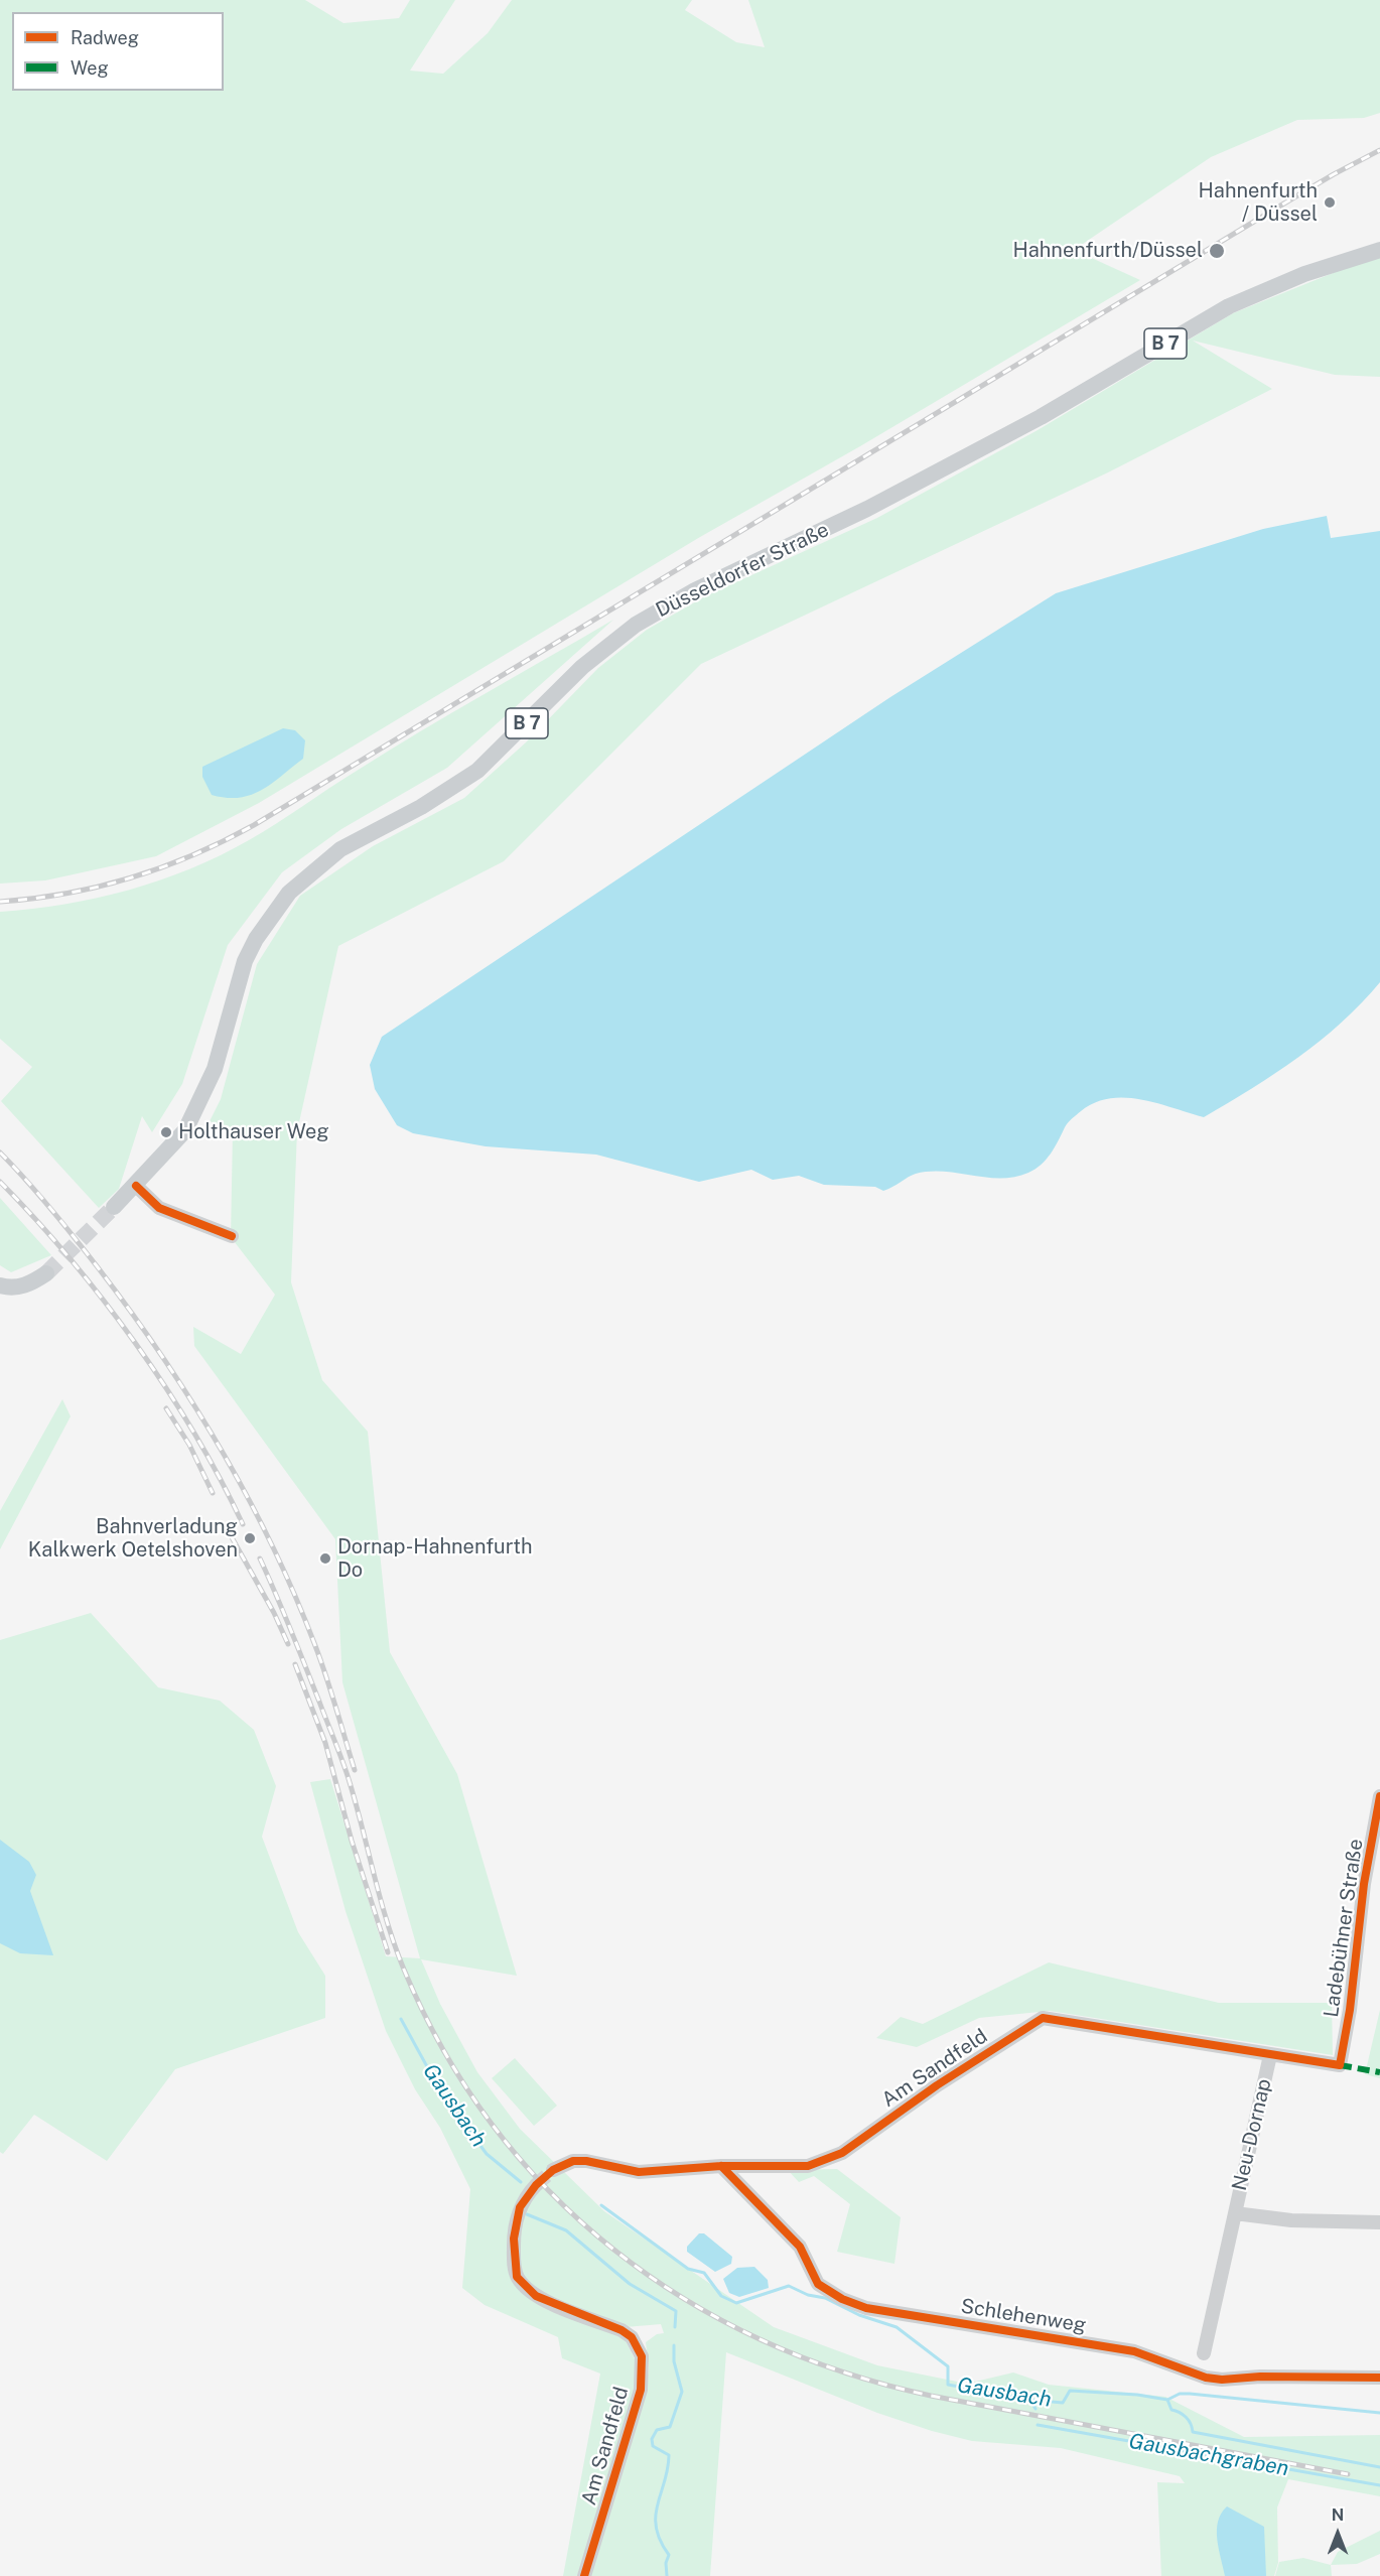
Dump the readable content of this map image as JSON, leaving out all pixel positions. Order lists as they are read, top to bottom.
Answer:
{
  "streets": {
    "main road": ["B 7", "Düsseldorfer Straße"],
    "street": [
      "Ladebühner Straße",
      "Am Sandfeld",
      "Neu-Dornap",
      "Schlehenweg"
    ]
  },
  "crossings": [
    ["Ladebühner Straße", "Am Sandfeld"],
    ["Am Sandfeld", "Neu-Dornap"],
    ["Am Sandfeld", "Schlehenweg"]
  ],
  "water": ["Gausbach", "Gausbachgraben"],
  "places": [
    "Hahnenfurth / Düssel",
    "Hahnenfurth/Düssel",
    "Holthauser Weg",
    "Bahnverladung Kalkwerk Oetelshoven",
    "Dornap-Hahnenfurth Do"
  ],
  "legend": ["Radweg", "Weg"],
  "north": "top"
}
